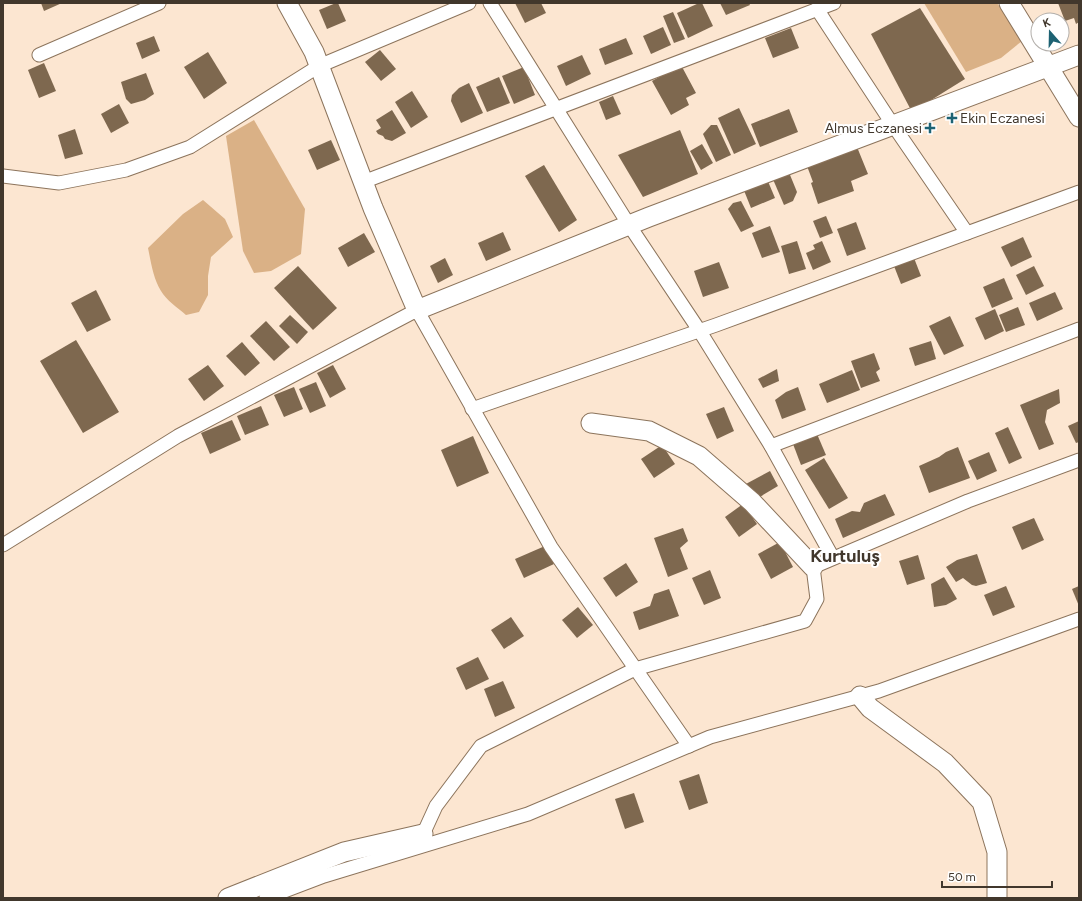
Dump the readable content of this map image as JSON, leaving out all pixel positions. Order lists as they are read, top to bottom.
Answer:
{
  "districts": ["Kurtuluş"],
  "places": {
    "health": ["Ekin Eczanesi", "Almus Eczanesi"]
  },
  "scale_bar": "50 m",
  "north": "top"
}
